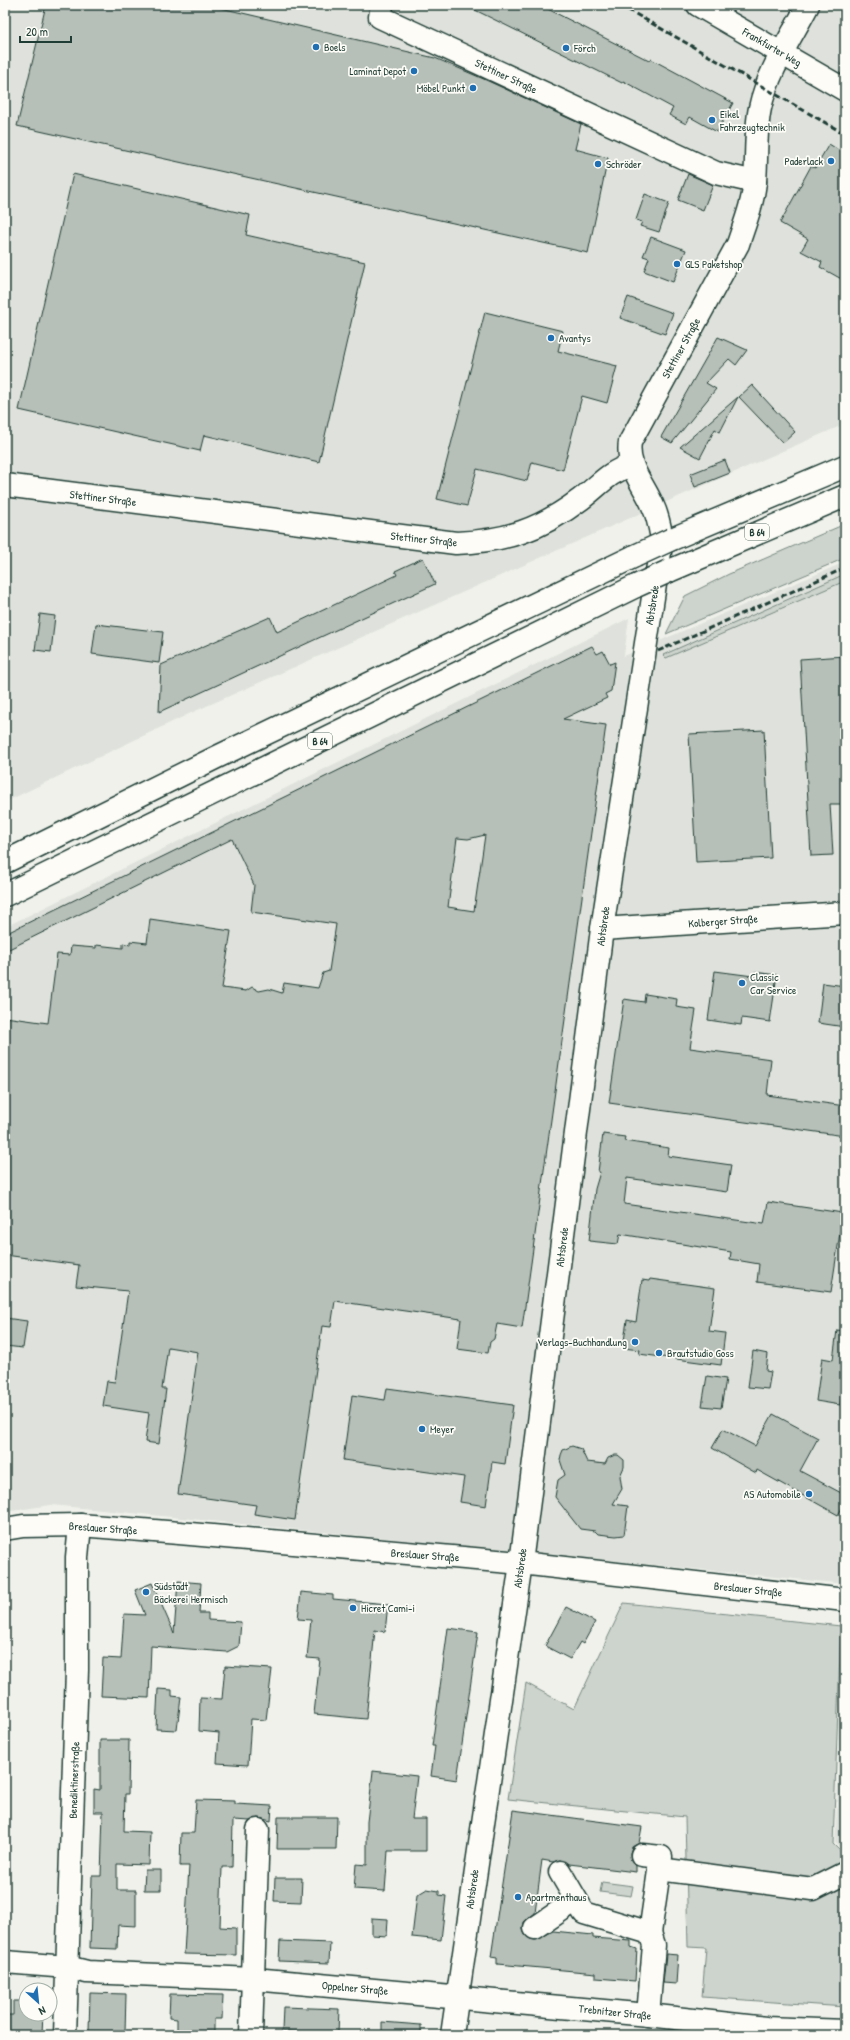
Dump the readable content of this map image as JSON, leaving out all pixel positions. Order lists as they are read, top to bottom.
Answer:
{
  "streets": {
    "main road": [
      "Frankfurter Weg",
      "Stettiner Straße",
      "B 64",
      "Abtsbrede",
      "Kolberger Straße",
      "Breslauer Straße",
      "Benediktinerstraße",
      "Oppelner Straße",
      "Trebnitzer Straße"
    ]
  },
  "crossings": [
    ["Frankfurter Weg", "Stettiner Straße"],
    ["Stettiner Straße", "Abtsbrede"],
    ["Abtsbrede", "Kolberger Straße"],
    ["Abtsbrede", "Breslauer Straße"],
    ["Abtsbrede", "Oppelner Straße"],
    ["Abtsbrede", "Trebnitzer Straße"],
    ["Breslauer Straße", "Benediktinerstraße"],
    ["Benediktinerstraße", "Oppelner Straße"],
    ["Oppelner Straße", "Trebnitzer Straße"]
  ],
  "places": [
    "Boels",
    "Förch",
    "Laminat Depot",
    "Möbel Punkt",
    "Eikel Fahrzeugtechnik",
    "Paderlack",
    "Schröder",
    "GLS Paketshop",
    "Avantys",
    "Classic Car Service",
    "Verlags-Buchhandlung",
    "Brautstudio Goss",
    "Meyer",
    "AS Automobile",
    "Südstadt Bäckerei Hermisch",
    "Hicret Cami-i",
    "Apartmenthaus"
  ],
  "scale_bar": "20 m",
  "north": "bottom right"
}
